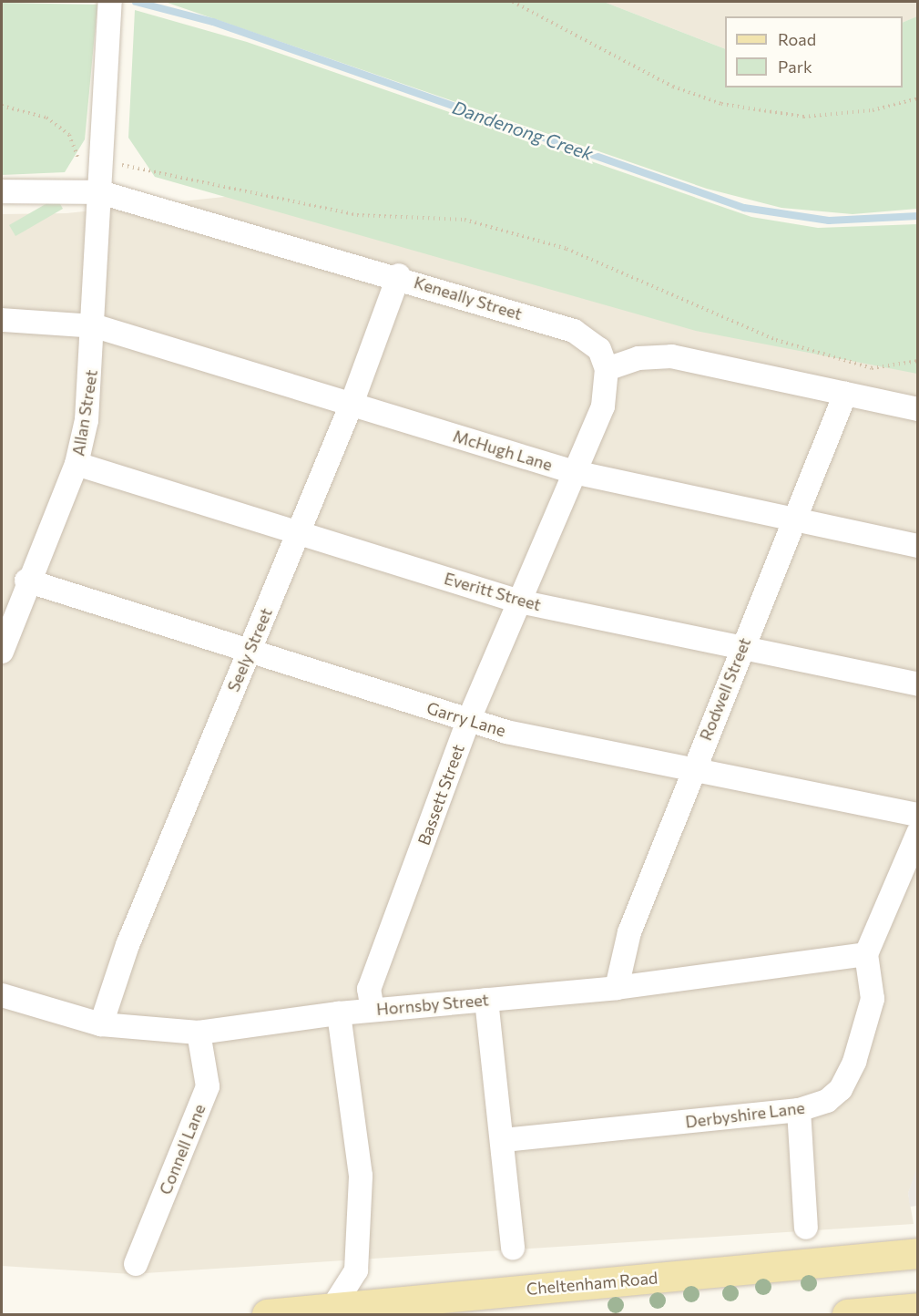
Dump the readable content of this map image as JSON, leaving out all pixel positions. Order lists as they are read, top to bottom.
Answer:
{
  "streets": {
    "main road": ["Cheltenham Road"],
    "street": [
      "Keneally Street",
      "Allan Street",
      "McHugh Lane",
      "Everitt Street",
      "Seely Street",
      "Rodwell Street",
      "Garry Lane",
      "Bassett Street",
      "Hornsby Street",
      "Derbyshire Lane",
      "Connell Lane"
    ]
  },
  "crossings": [
    ["Keneally Street", "Allan Street"],
    ["Keneally Street", "Seely Street"],
    ["Keneally Street", "Bassett Street"],
    ["Allan Street", "McHugh Lane"],
    ["Allan Street", "Everitt Street"],
    ["Allan Street", "Garry Lane"],
    ["McHugh Lane", "Seely Street"],
    ["McHugh Lane", "Rodwell Street"],
    ["McHugh Lane", "Bassett Street"],
    ["Everitt Street", "Seely Street"],
    ["Everitt Street", "Rodwell Street"],
    ["Everitt Street", "Bassett Street"],
    ["Seely Street", "Garry Lane"],
    ["Seely Street", "Hornsby Street"],
    ["Rodwell Street", "Garry Lane"],
    ["Rodwell Street", "Hornsby Street"],
    ["Garry Lane", "Bassett Street"],
    ["Bassett Street", "Hornsby Street"],
    ["Hornsby Street", "Derbyshire Lane"],
    ["Hornsby Street", "Connell Lane"]
  ],
  "water": ["Dandenong Creek"],
  "legend": ["Road", "Park"]
}
